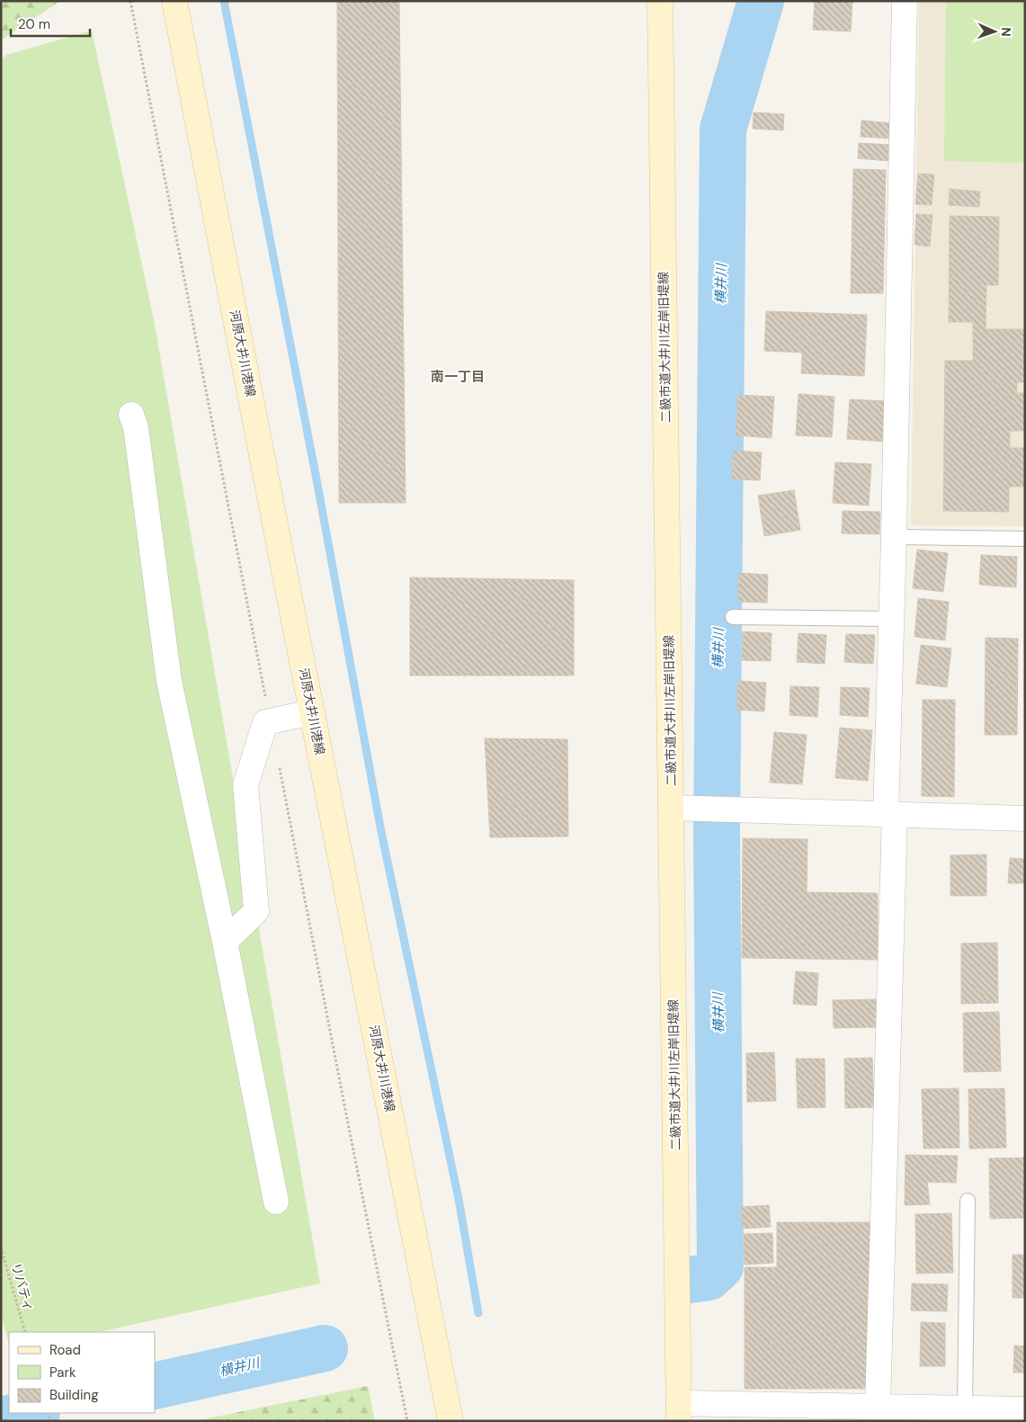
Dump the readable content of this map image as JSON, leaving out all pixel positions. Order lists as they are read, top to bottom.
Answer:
{
  "streets": {
    "main road": ["二級市道大井川左岸旧堤線", "河原大井川港線"],
    "path": ["リバティ"]
  },
  "districts": ["南一丁目"],
  "water": ["横井川"],
  "legend": ["Road", "Park", "Building"],
  "scale_bar": "20 m",
  "north": "right"
}
